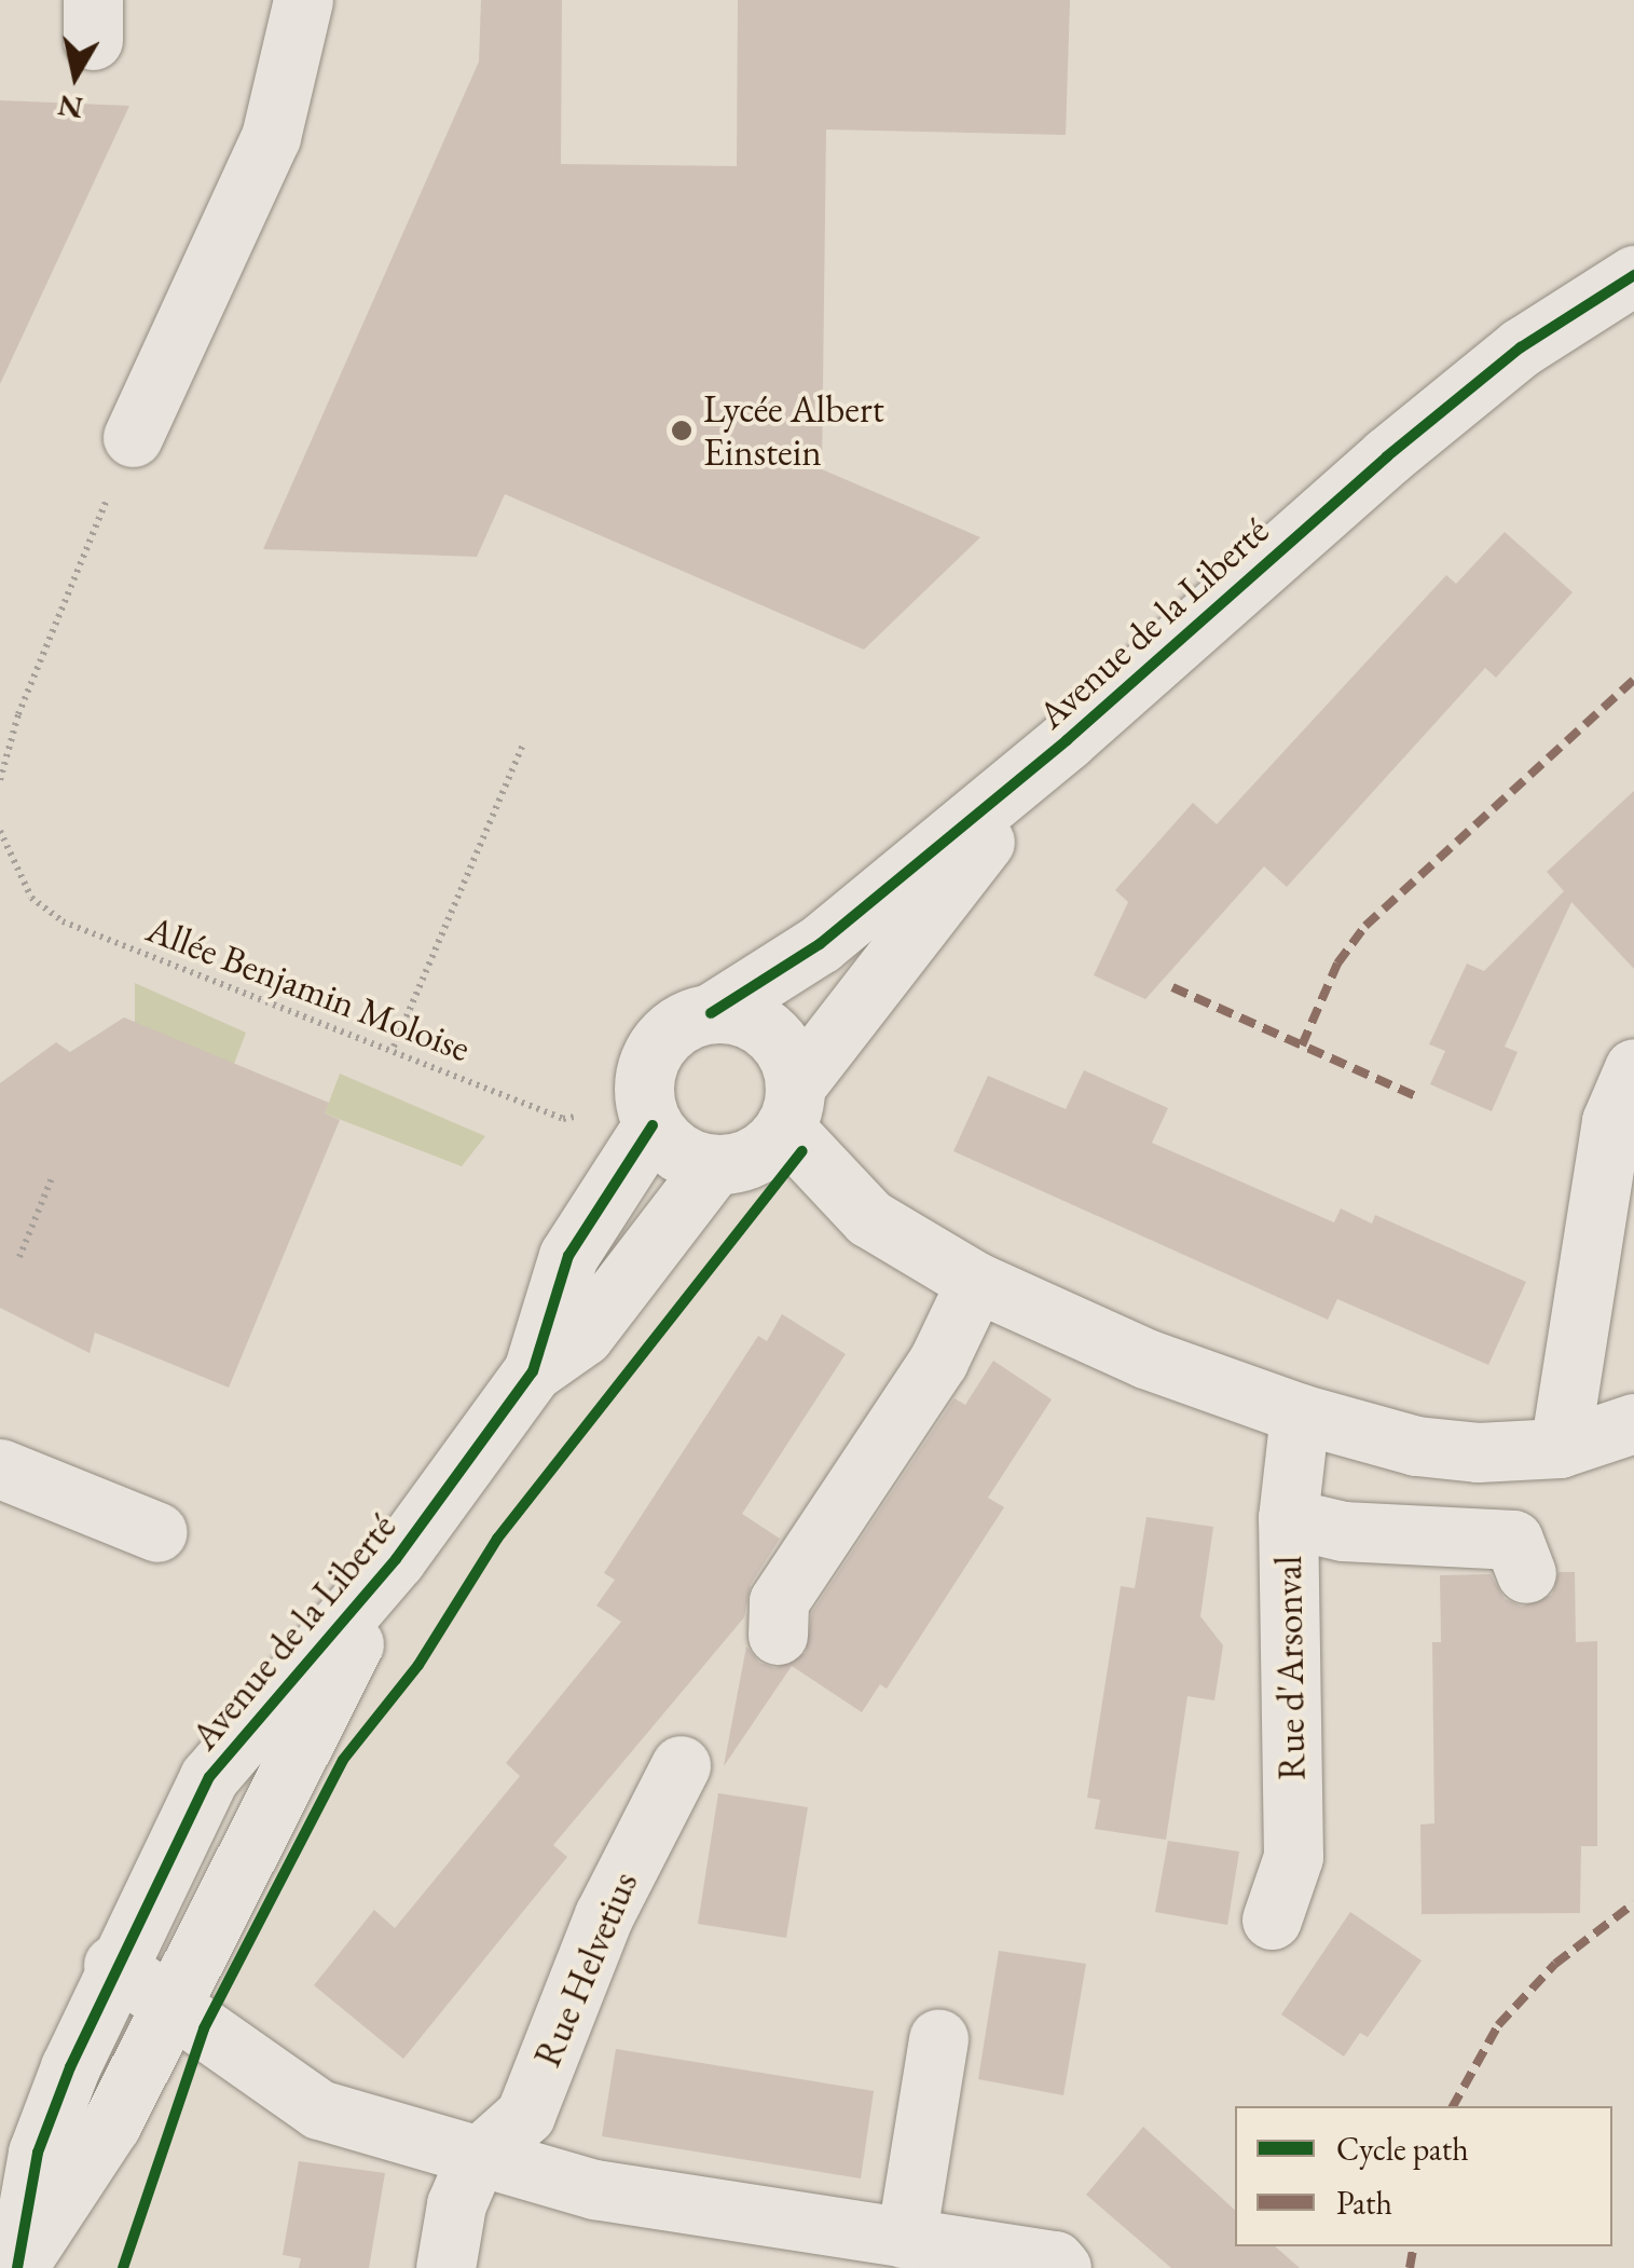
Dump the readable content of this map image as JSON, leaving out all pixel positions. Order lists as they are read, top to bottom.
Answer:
{
  "streets": {
    "street": ["Avenue de la Liberté", "Rue d'Arsonval", "Rue Helvetius"],
    "path": ["Allée Benjamin Moloise"]
  },
  "crossings": [
    ["Avenue de la Liberté", "Allée Benjamin Moloise"]
  ],
  "places": ["Lycée Albert Einstein"],
  "legend": ["Cycle path", "Path"],
  "north": "bottom"
}
